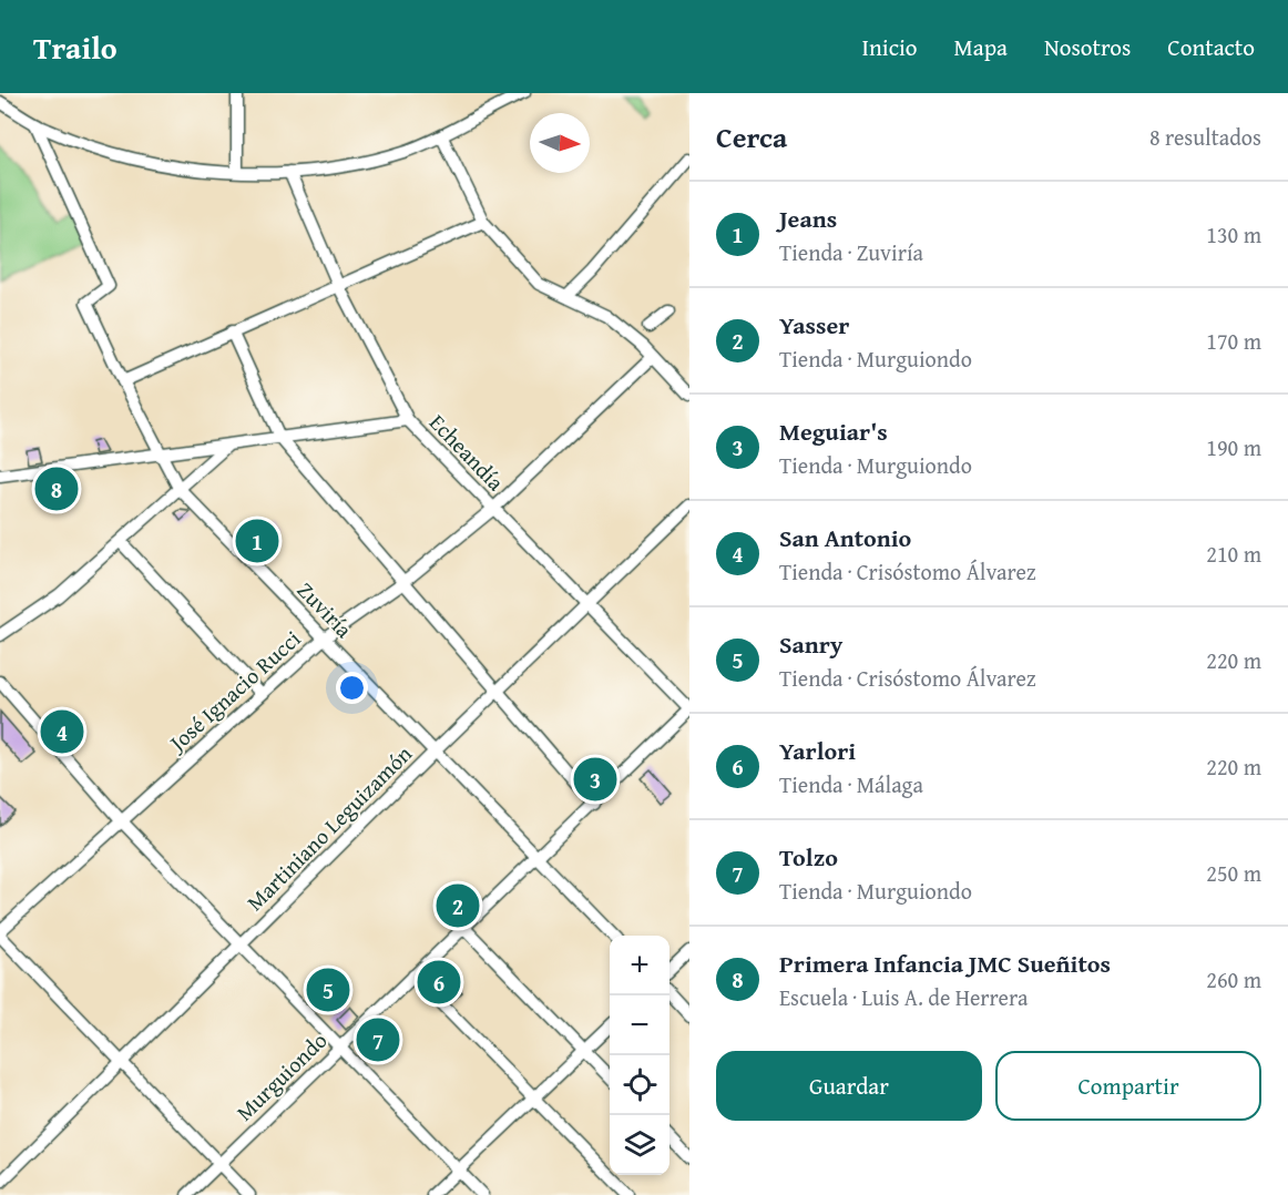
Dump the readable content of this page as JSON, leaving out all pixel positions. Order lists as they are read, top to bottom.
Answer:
{
  "streets": {
    "street": [
      "Echeandía",
      "Zuviría",
      "José Ignacio Rucci",
      "Martiniano Leguizamón",
      "Murguiondo"
    ]
  },
  "crossings": [
    ["Echeandía", "José Ignacio Rucci"],
    ["Echeandía", "Martiniano Leguizamón"],
    ["Echeandía", "Murguiondo"],
    ["Zuviría", "José Ignacio Rucci"],
    ["Zuviría", "Martiniano Leguizamón"],
    ["Zuviría", "Murguiondo"]
  ],
  "north": "right",
  "page": {
    "header": "Trailo",
    "nav": [
      "Inicio",
      "Mapa",
      "Nosotros",
      "Contacto"
    ],
    "heading": ["Cerca", "8 resultados"],
    "list": [
      {
        "mark": "1",
        "name": "Jeans",
        "note": "Tienda · Zuviría",
        "value": "130 m"
      },
      {
        "mark": "2",
        "name": "Yasser",
        "note": "Tienda · Murguiondo",
        "value": "170 m"
      },
      {
        "mark": "3",
        "name": "Meguiar's",
        "note": "Tienda · Murguiondo",
        "value": "190 m"
      },
      {
        "mark": "4",
        "name": "San Antonio",
        "note": "Tienda · Crisóstomo Álvarez",
        "value": "210 m"
      },
      {
        "mark": "5",
        "name": "Sanry",
        "note": "Tienda · Crisóstomo Álvarez",
        "value": "220 m"
      },
      {
        "mark": "6",
        "name": "Yarlori",
        "note": "Tienda · Málaga",
        "value": "220 m"
      },
      {
        "mark": "7",
        "name": "Tolzo",
        "note": "Tienda · Murguiondo",
        "value": "250 m"
      },
      {
        "mark": "8",
        "name": "Primera Infancia JMC Sueñitos",
        "note": "Escuela · Luis A. de Herrera",
        "value": "260 m"
      }
    ],
    "pins": [
      "8",
      "1",
      "4",
      "3",
      "2",
      "6",
      "5",
      "7"
    ],
    "map_buttons": ["+", "−"],
    "buttons": ["Guardar", "Compartir"]
  }
}
